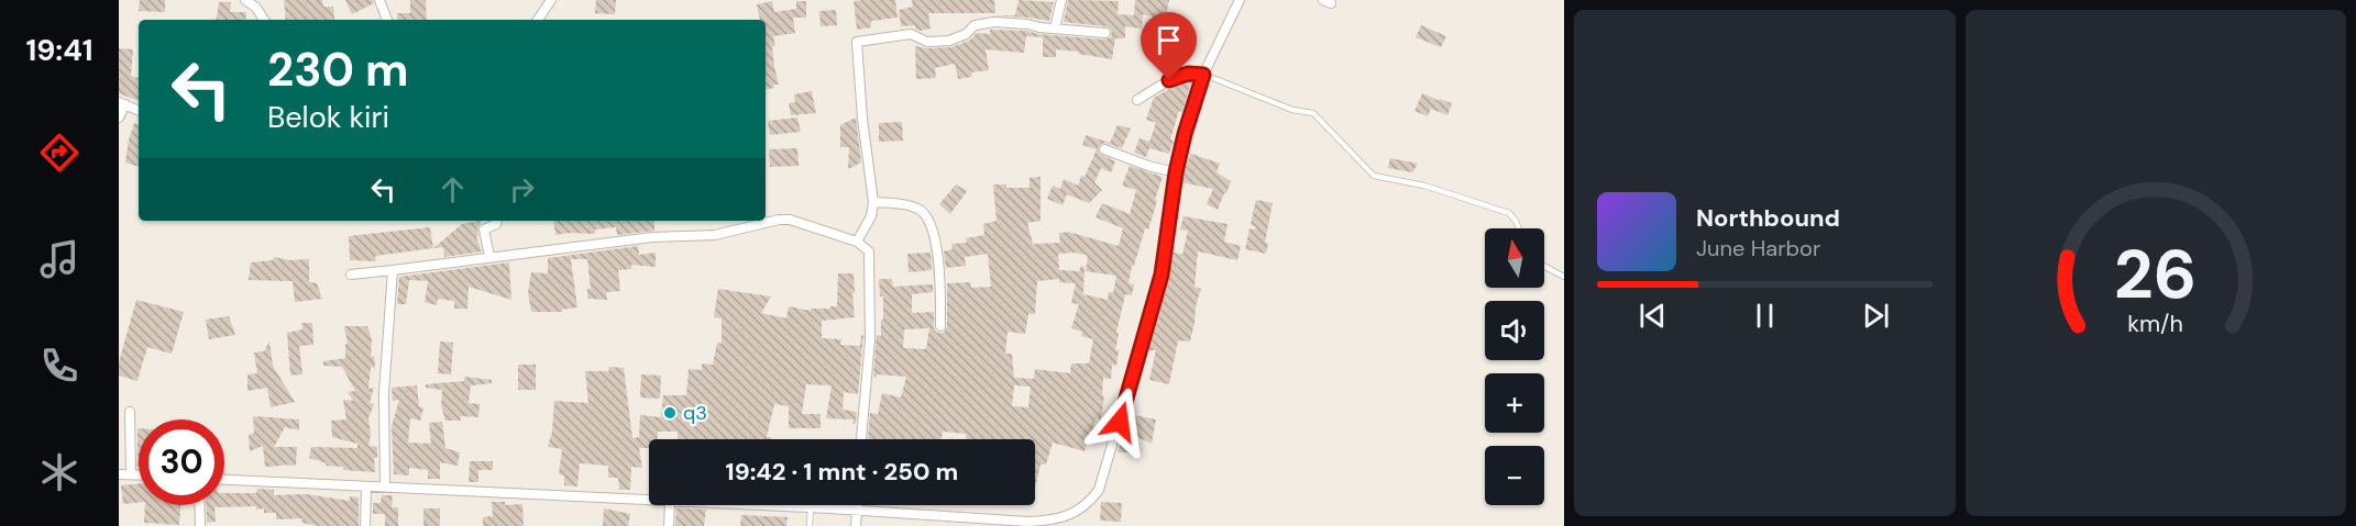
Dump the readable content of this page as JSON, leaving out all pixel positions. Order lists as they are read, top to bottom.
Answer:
{
  "places": ["q3"],
  "north": "top",
  "page": {
    "tabs": "19:41",
    "turn": ["230 m", "Belok kiri"],
    "song": ["Northbound", "June Harbor"],
    "map_buttons": ["+", "−"],
    "limit": "30",
    "trip": "19:42 · 1 mnt · 250 m",
    "gauge": ["26", "km/h"]
  }
}
